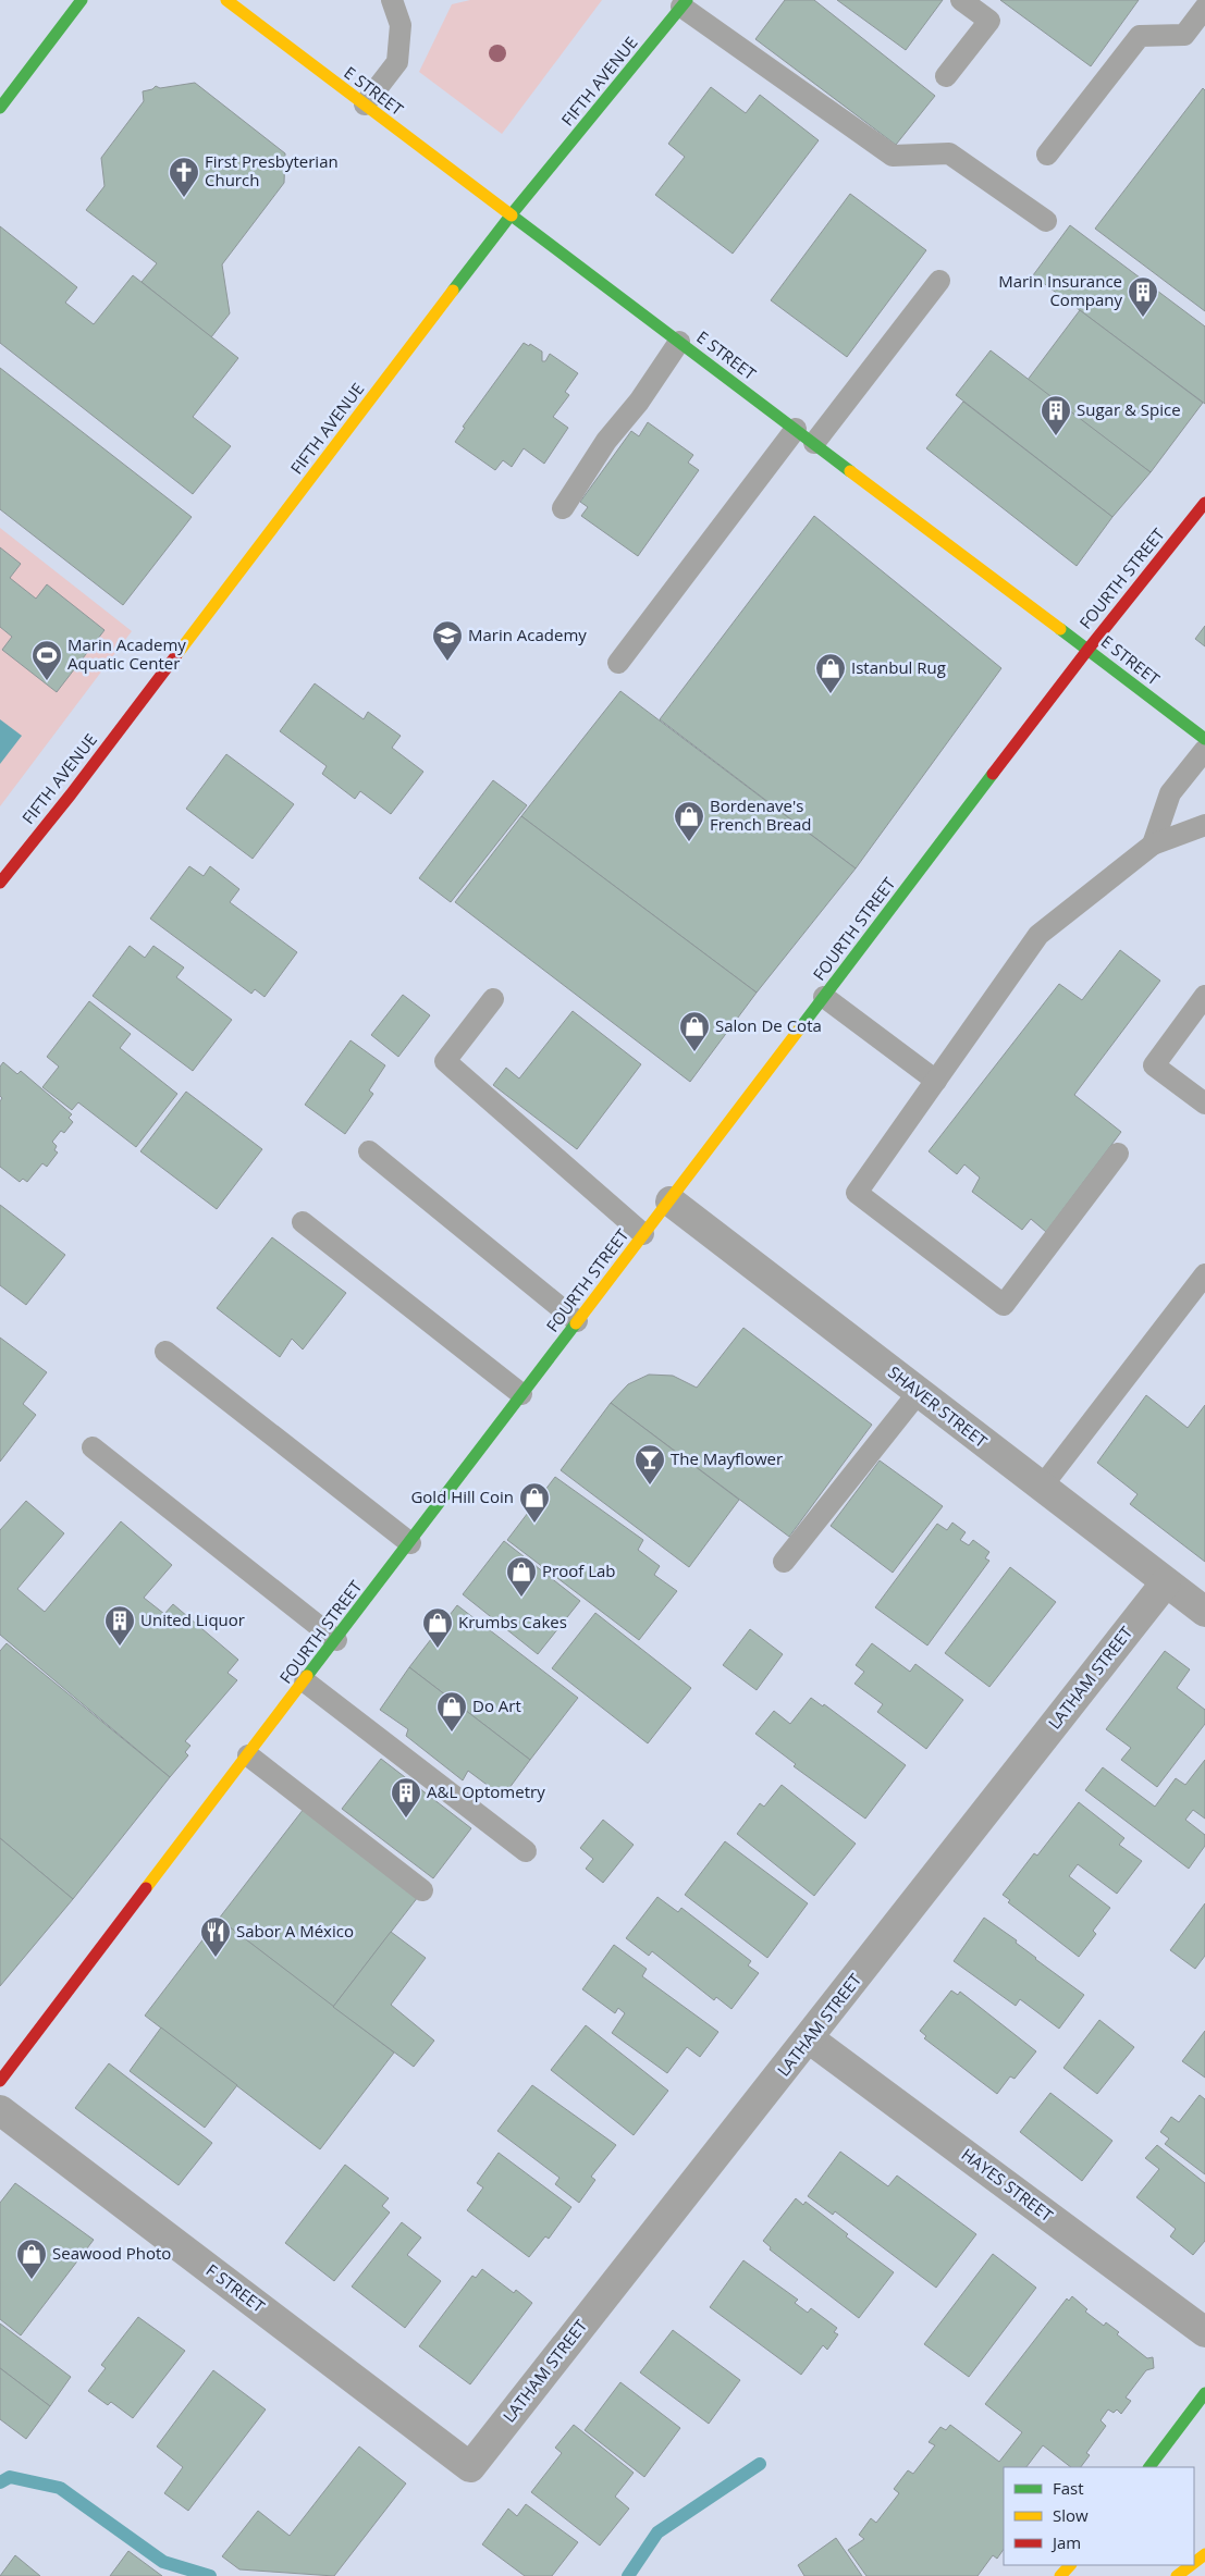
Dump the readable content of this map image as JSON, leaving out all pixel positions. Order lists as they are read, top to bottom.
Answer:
{
  "streets": {
    "street": [
      "FIFTH AVENUE",
      "E STREET",
      "FOURTH STREET",
      "SHAVER STREET",
      "LATHAM STREET",
      "HAYES STREET",
      "F STREET"
    ]
  },
  "crossings": [
    ["FIFTH AVENUE", "E STREET"],
    ["E STREET", "FOURTH STREET"],
    ["FOURTH STREET", "SHAVER STREET"],
    ["SHAVER STREET", "LATHAM STREET"],
    ["LATHAM STREET", "HAYES STREET"],
    ["LATHAM STREET", "F STREET"]
  ],
  "places": {
    "church": ["First Presbyterian Church"],
    "building": [
      "Marin Insurance Company",
      "Sugar & Spice",
      "United Liquor",
      "A&L Optometry"
    ],
    "school or university": ["Marin Academy"],
    "sports": ["Marin Academy Aquatic Center"],
    "shop": [
      "Istanbul Rug",
      "Bordenave's French Bread",
      "Salon De Cota",
      "Gold Hill Coin",
      "Proof Lab",
      "Krumbs Cakes",
      "Do Art",
      "Seawood Photo"
    ],
    "bar": ["The Mayflower"],
    "restaurant": ["Sabor A México"]
  },
  "legend": ["Fast", "Slow", "Jam"]
}
